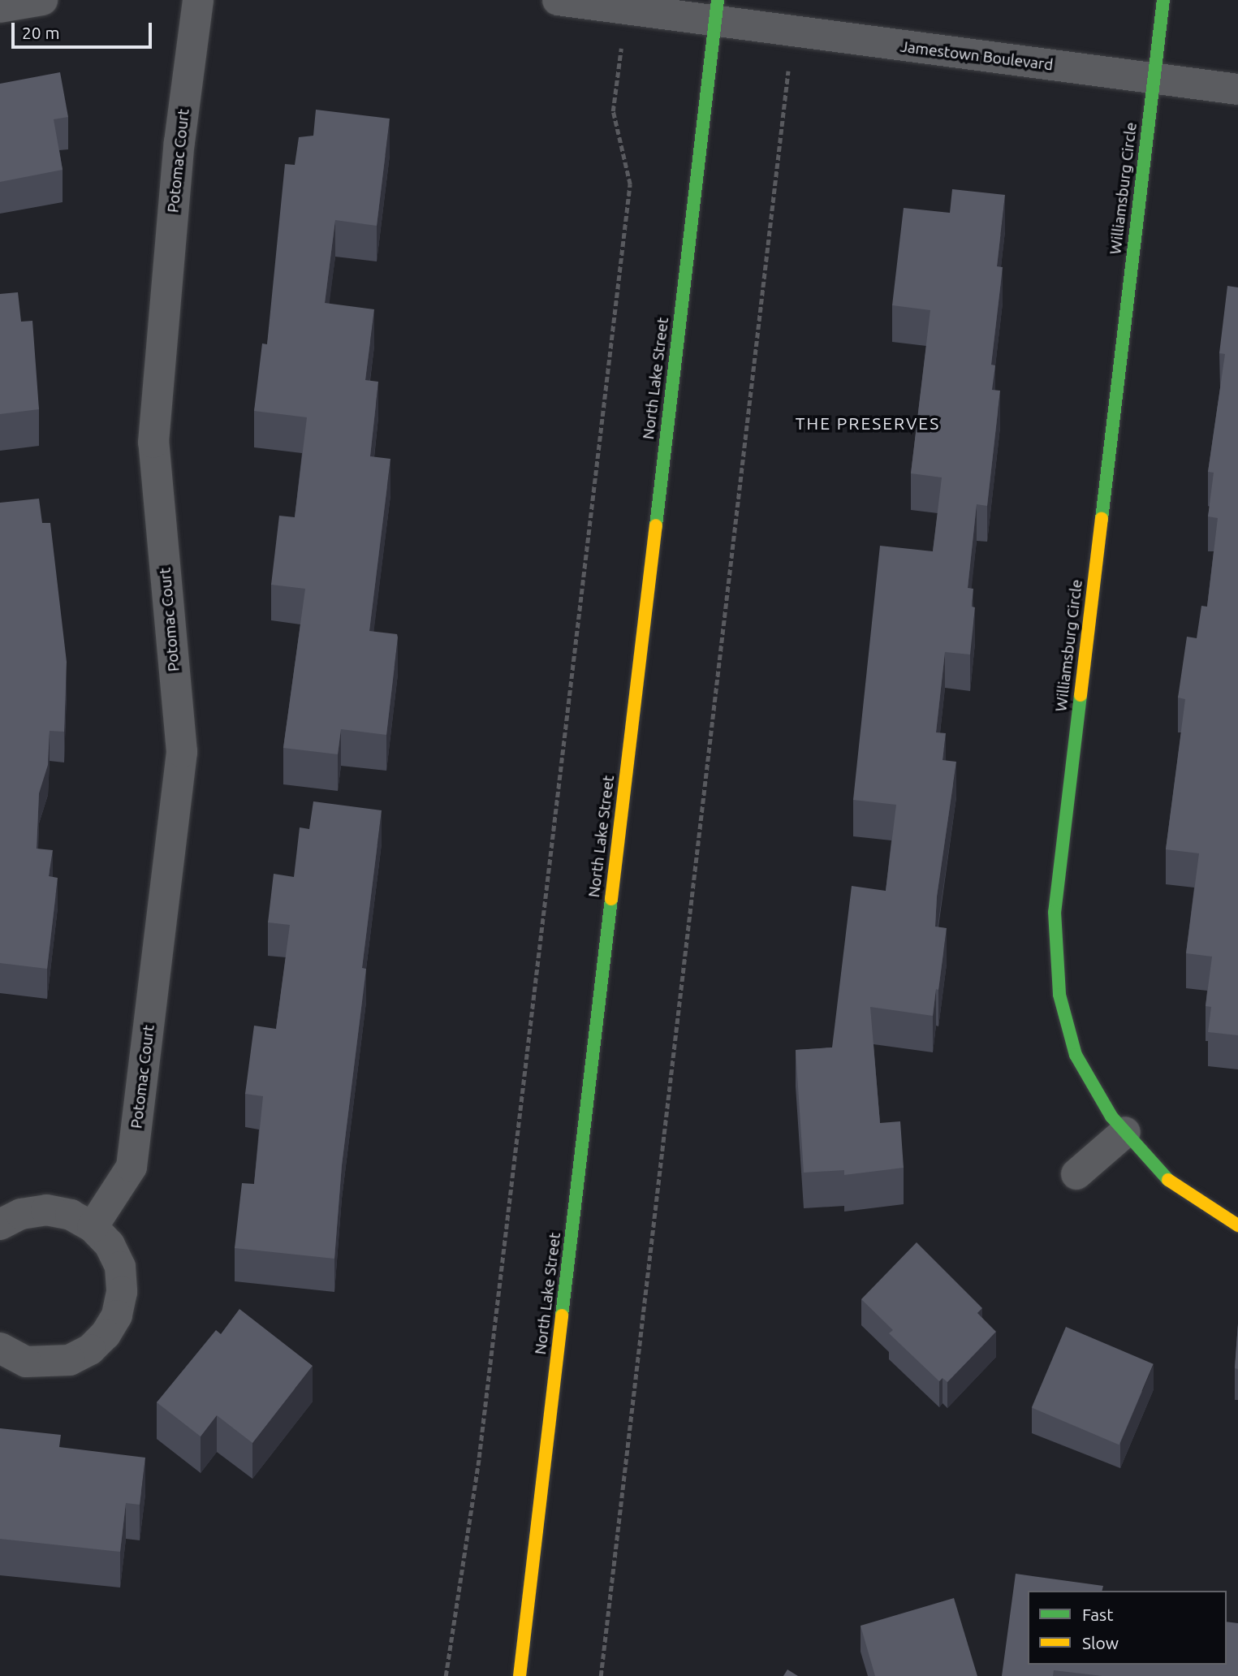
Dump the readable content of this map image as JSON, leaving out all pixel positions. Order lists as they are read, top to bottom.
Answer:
{
  "streets": {
    "street": [
      "Jamestown Boulevard",
      "Potomac Court",
      "Williamsburg Circle",
      "North Lake Street"
    ]
  },
  "crossings": [
    ["Jamestown Boulevard", "Williamsburg Circle"],
    ["Jamestown Boulevard", "North Lake Street"]
  ],
  "districts": ["THE PRESERVES"],
  "legend": ["Fast", "Slow"],
  "scale_bar": "20 m"
}
